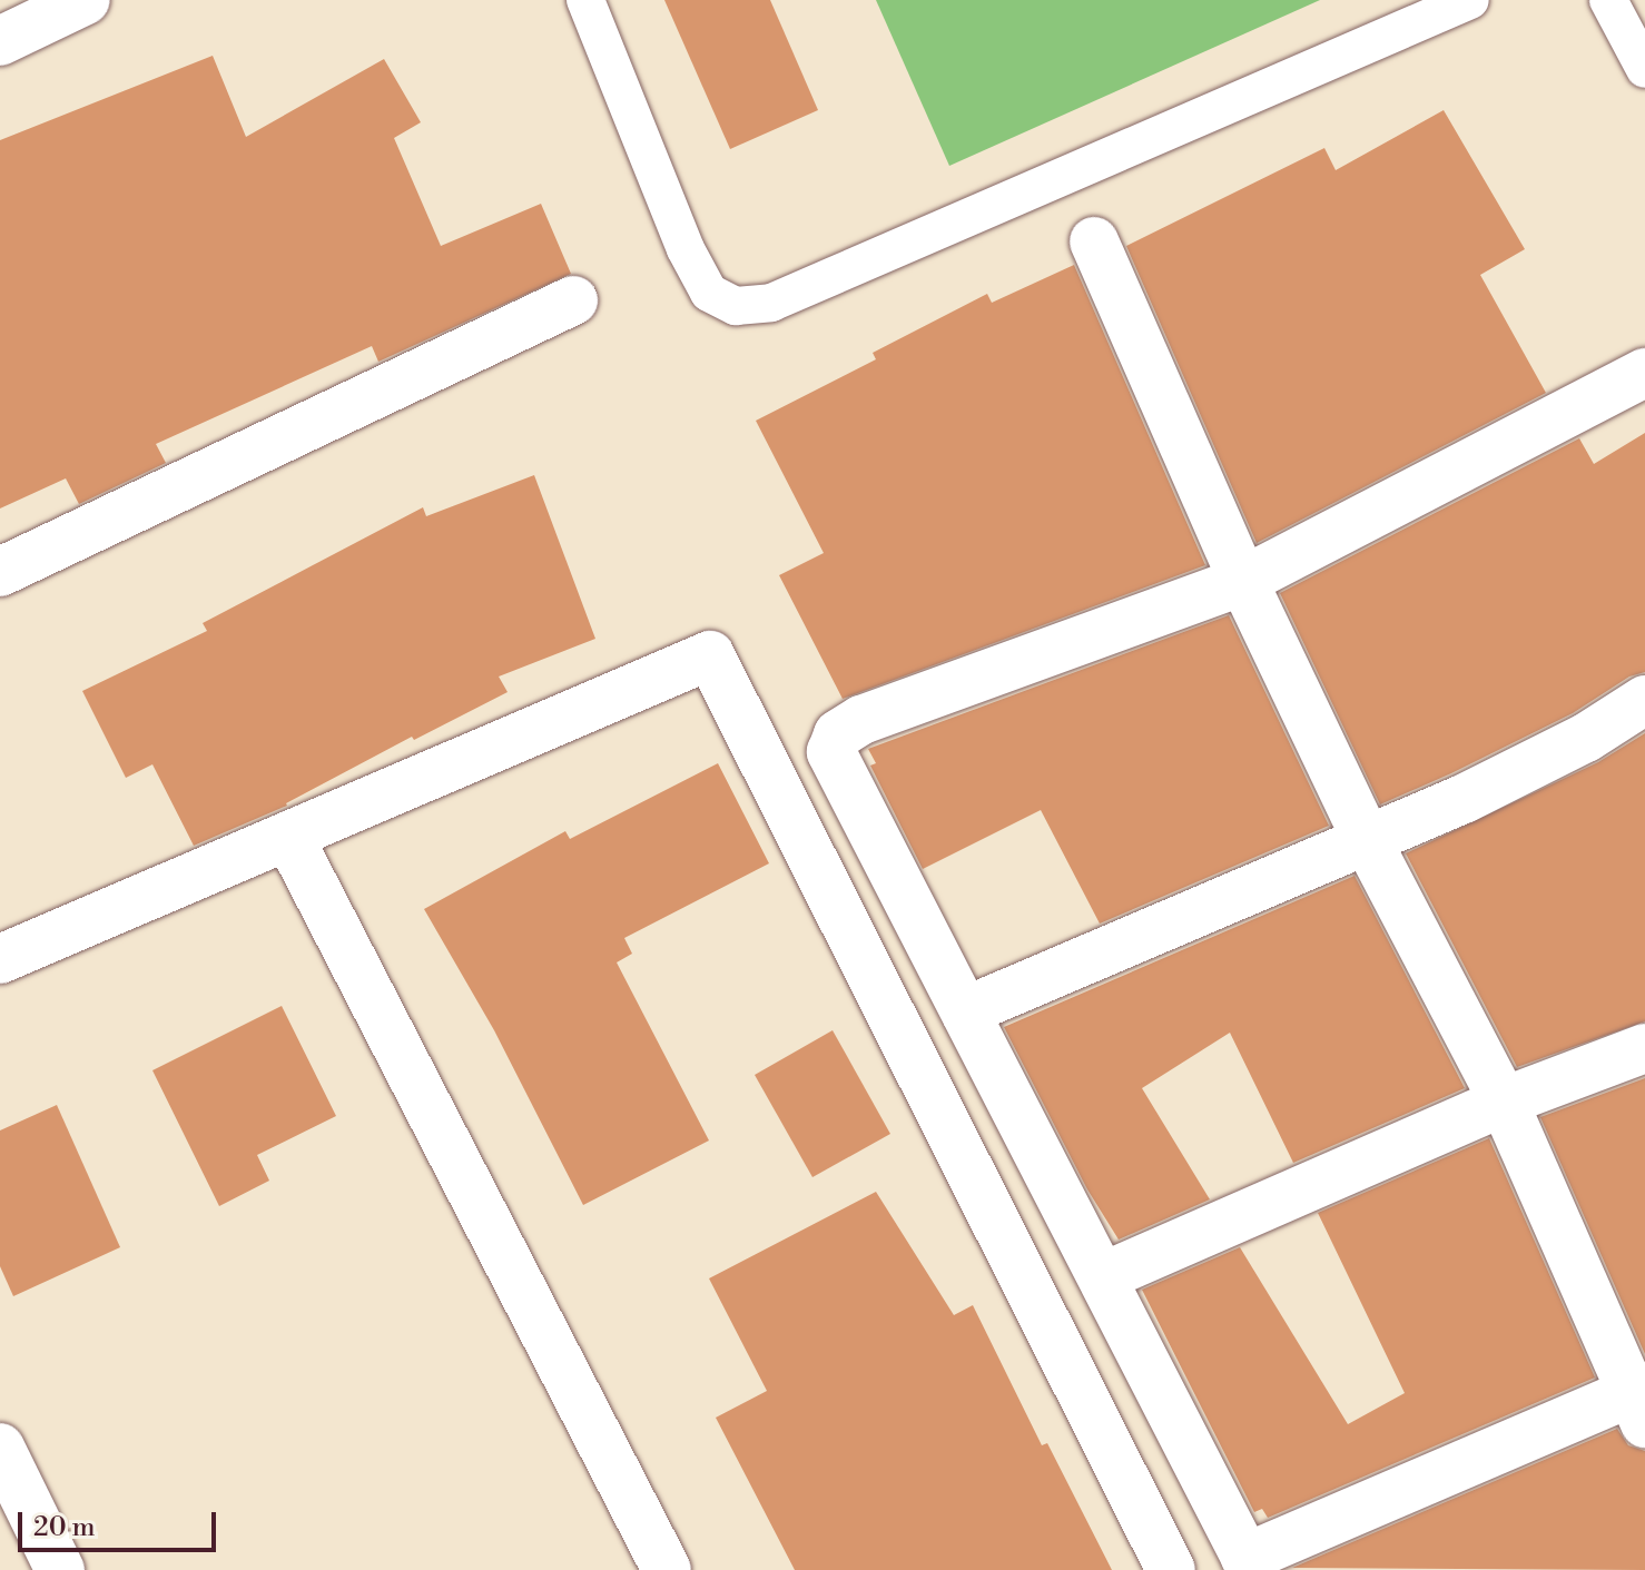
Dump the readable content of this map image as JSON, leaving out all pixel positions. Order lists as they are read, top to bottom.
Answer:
{
  "scale_bar": "20 m"
}
